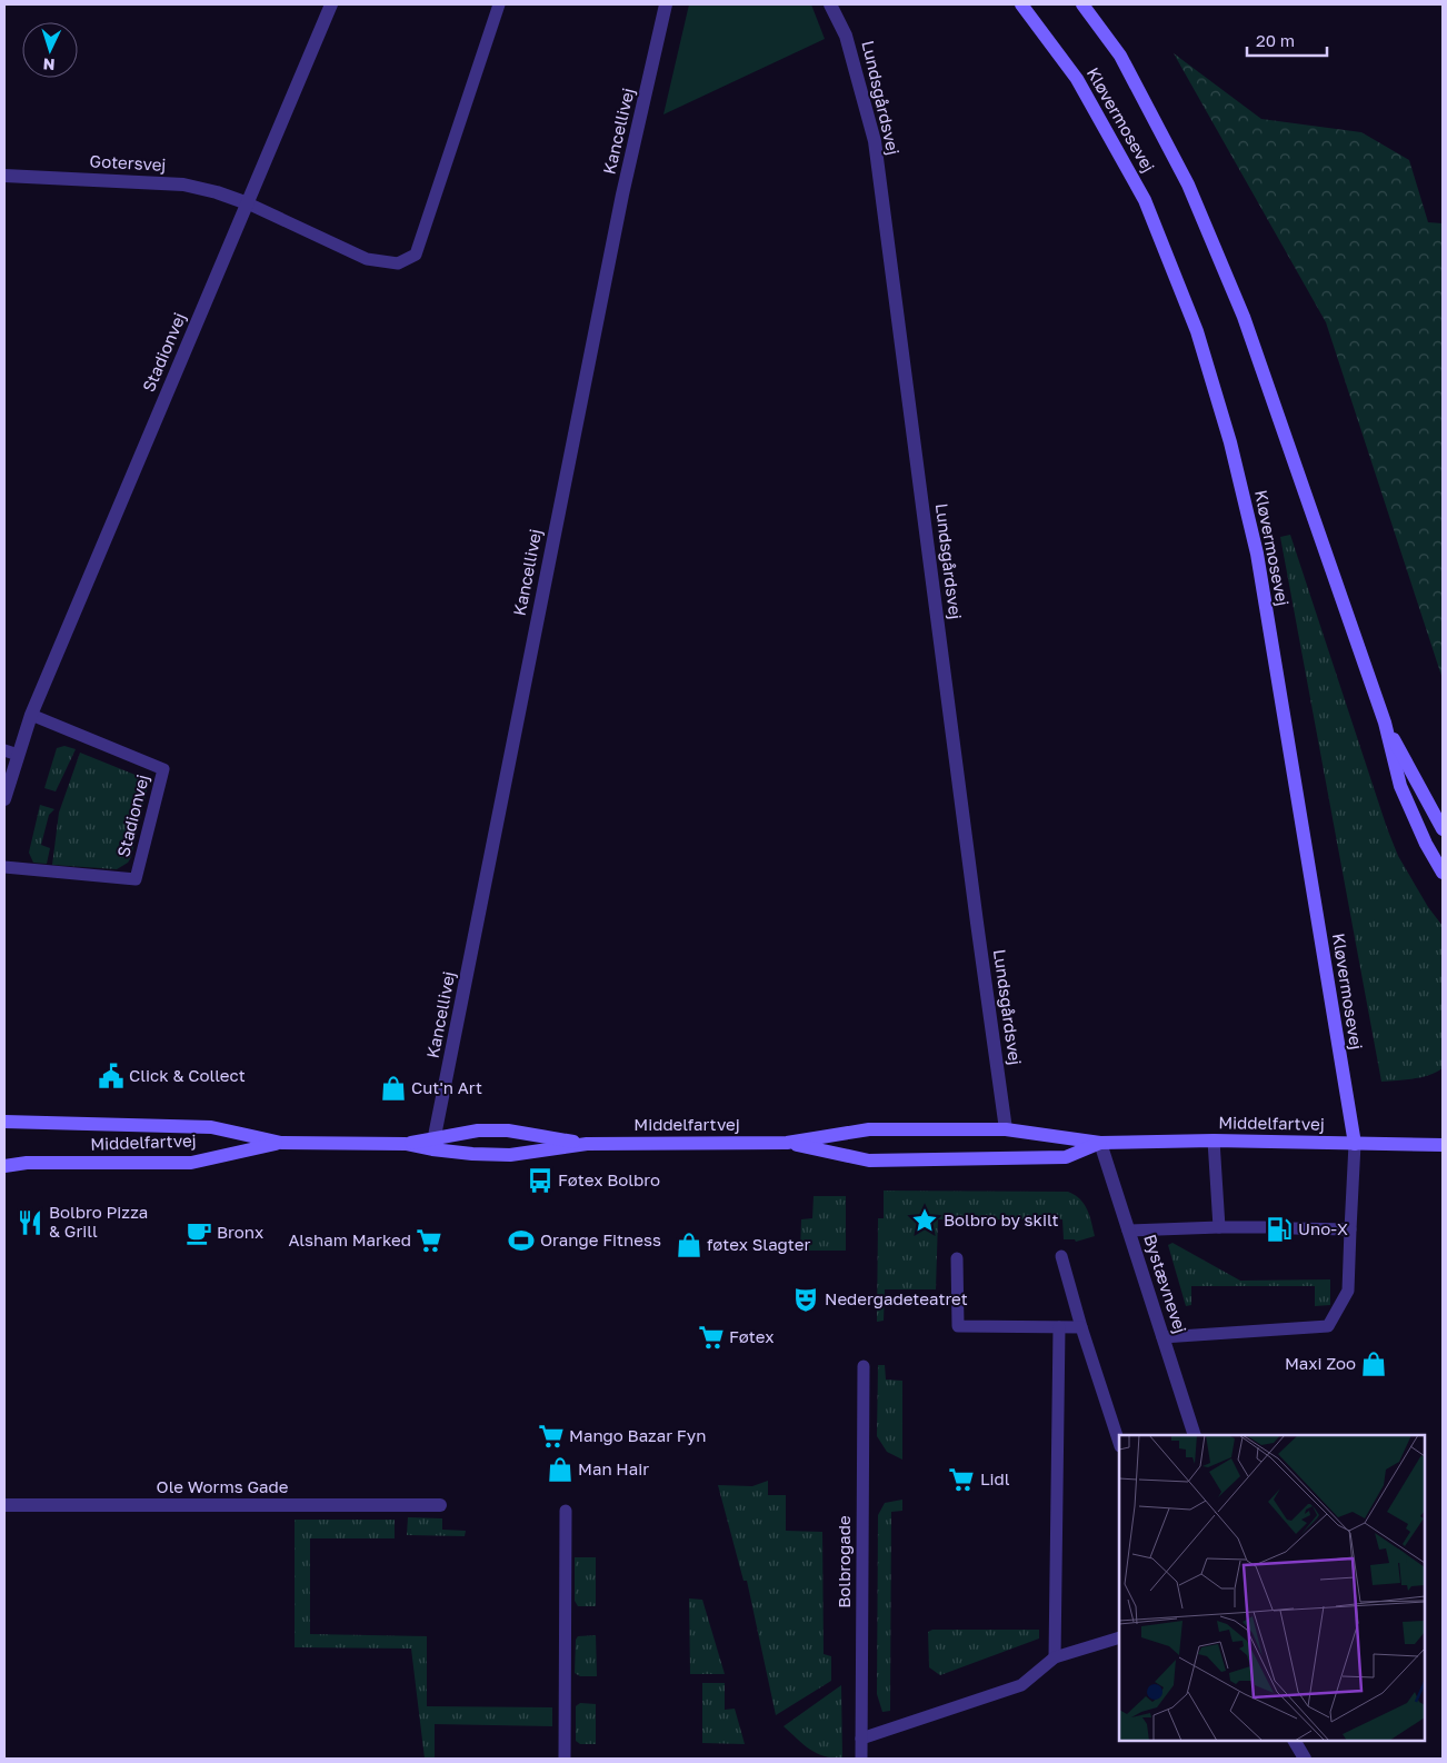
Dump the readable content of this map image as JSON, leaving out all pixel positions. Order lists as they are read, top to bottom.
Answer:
{
  "streets": {
    "main road": ["Kløvermosevej", "Middelfartvej"],
    "street": [
      "Lundsgårdsvej",
      "Kancellivej",
      "Gotersvej",
      "Stadionvej",
      "Bystævnevej",
      "Ole Worms Gade"
    ],
    "lane": ["Bolbrogade"]
  },
  "crossings": [
    ["Lundsgårdsvej", "Middelfartvej"],
    ["Kløvermosevej", "Middelfartvej"],
    ["Kancellivej", "Middelfartvej"],
    ["Gotersvej", "Stadionvej"],
    ["Middelfartvej", "Bystævnevej"]
  ],
  "places": {
    "public building": ["Click & Collect"],
    "shop": [
      "Cut'n Art",
      "føtex Slagter",
      "Maxi Zoo",
      "Man Hair"
    ],
    "bus stop": ["Føtex Bolbro"],
    "place": ["Bolbro by skilt"],
    "restaurant": ["Bolbro Pizza & Grill"],
    "fuel station": ["Uno-X"],
    "cafe": ["Bronx"],
    "supermarket": [
      "Alsham Marked",
      "Føtex",
      "Mango Bazar Fyn",
      "Lidl"
    ],
    "sports": ["Orange Fitness"],
    "theatre": ["Nedergadeteatret"]
  },
  "scale_bar": "20 m",
  "north": "bottom"
}
